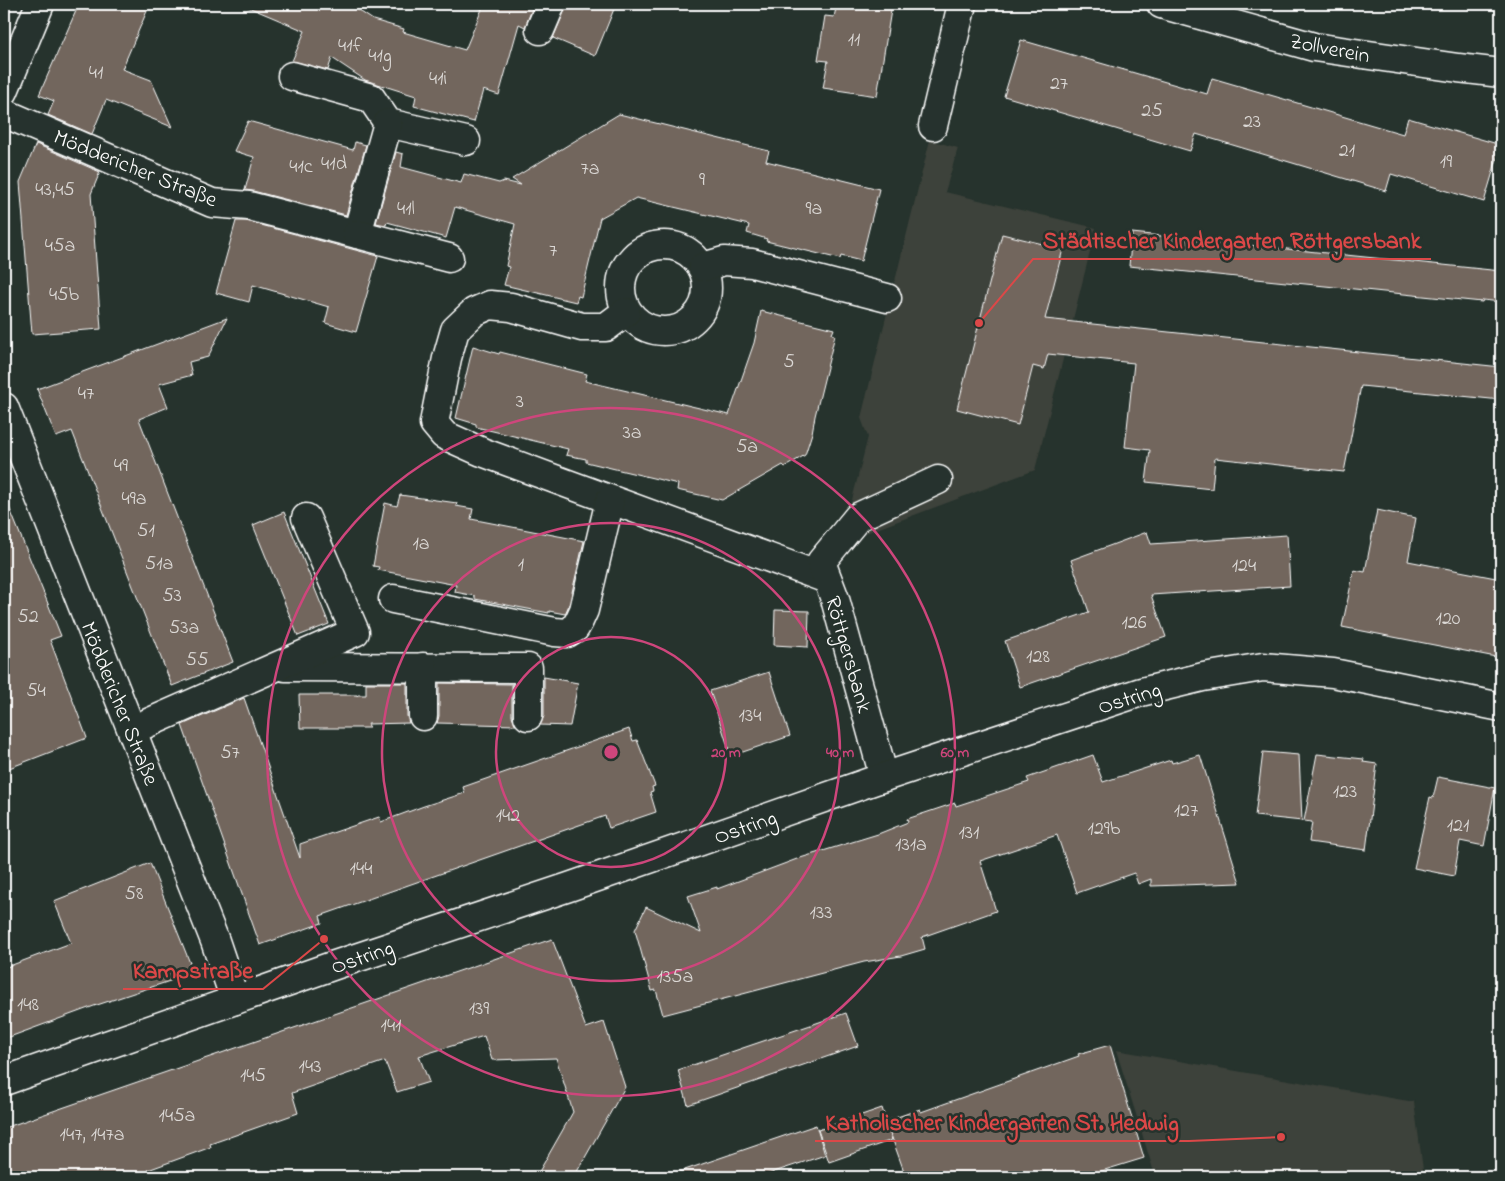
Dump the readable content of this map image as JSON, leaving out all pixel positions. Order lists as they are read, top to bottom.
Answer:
{
  "streets": {
    "street": [
      "Zollverein",
      "Möddericher Straße",
      "Röttgersbank",
      "Ostring"
    ]
  },
  "crossings": [
    ["Möddericher Straße", "Ostring"],
    ["Röttgersbank", "Ostring"]
  ],
  "places": ["Städtischer Kindergarten Röttgersbank", "Kampstraße", "Katholischer Kindergarten St. Hedwig"],
  "house_numbers": [
    "11",
    "41f",
    "41g",
    "41",
    "41i",
    "27",
    "25",
    "23",
    "21",
    "19",
    "41d",
    "41c",
    "7a",
    "9",
    "43,45",
    "41l",
    "9a",
    "45a",
    "7",
    "45b",
    "5",
    "47",
    "3",
    "3a",
    "5a",
    "49",
    "49a",
    "51",
    "1a",
    "51a",
    "1",
    "124",
    "53",
    "52",
    "120",
    "126",
    "53a",
    "128",
    "55",
    "54",
    "134",
    "57",
    "123",
    "127",
    "142",
    "121",
    "129b",
    "131",
    "131a",
    "144",
    "58",
    "133",
    "135a",
    "148",
    "139",
    "141",
    "143",
    "145",
    "145a",
    "147, 147a"
  ],
  "rings": ["20 m", "40 m", "60 m"]
}
